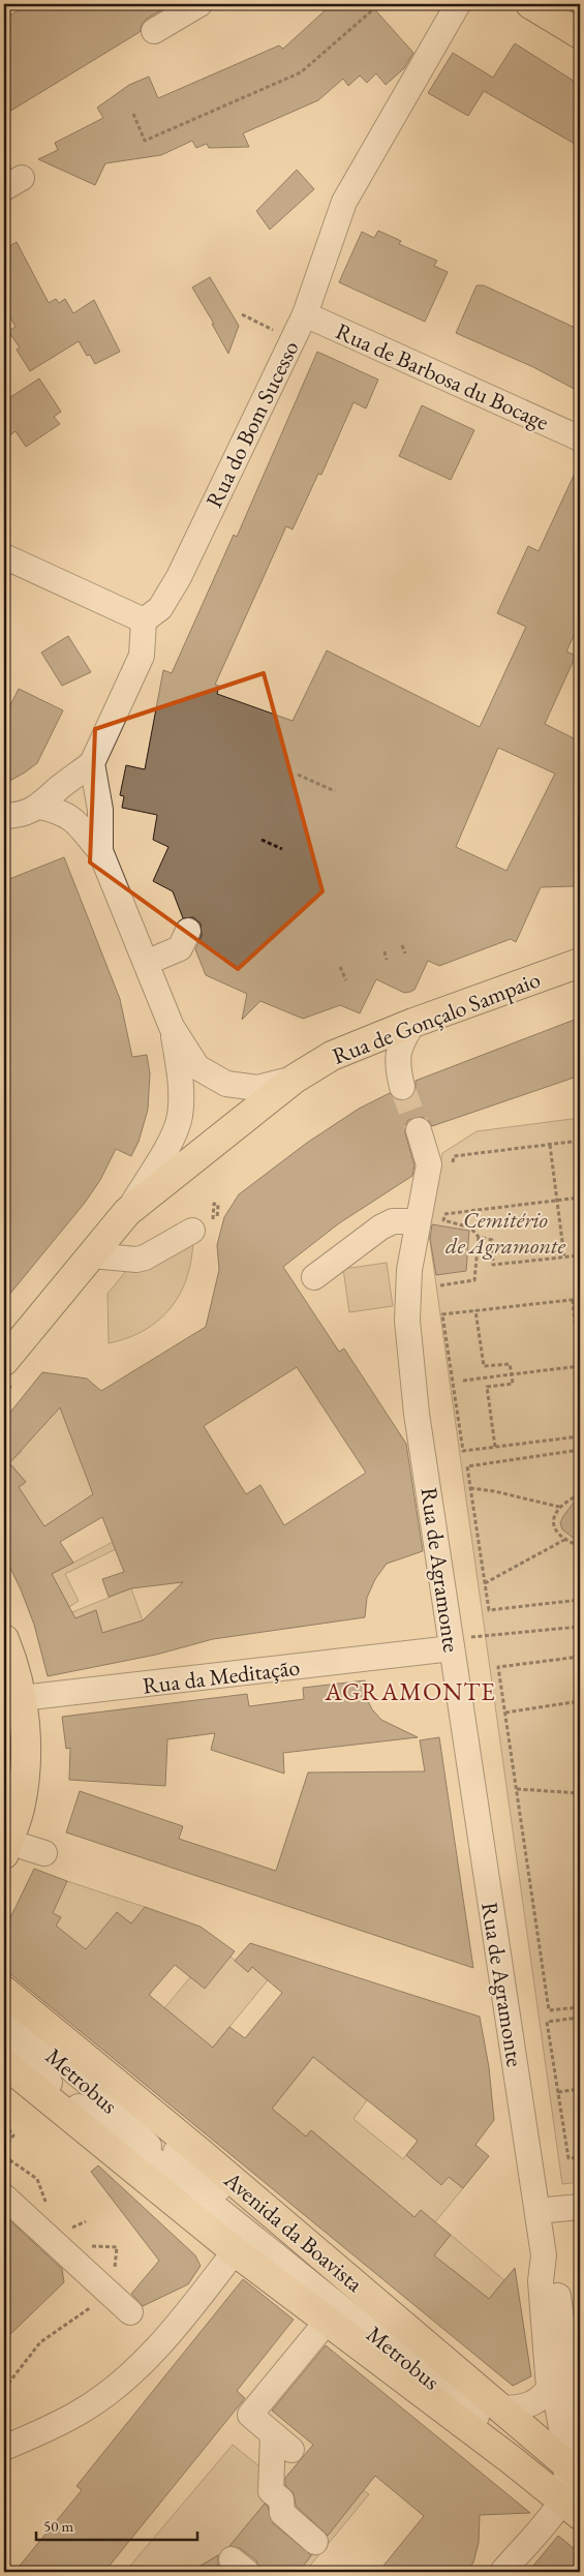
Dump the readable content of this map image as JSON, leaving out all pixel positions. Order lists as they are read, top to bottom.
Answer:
{
  "streets": {
    "main road": ["Rua de Gonçalo Sampaio", "Avenida da Boavista"],
    "street": [
      "Rua de Barbosa du Bocage",
      "Rua do Bom Sucesso",
      "Rua de Agramonte",
      "Rua da Meditação",
      "Metrobus"
    ]
  },
  "crossings": [
    ["Rua de Barbosa du Bocage", "Rua do Bom Sucesso"],
    ["Rua de Agramonte", "Rua da Meditação"],
    ["Rua de Agramonte", "Metrobus"],
    ["Rua de Agramonte", "Avenida da Boavista"],
    ["Metrobus", "Avenida da Boavista"]
  ],
  "districts": ["AGRAMONTE"],
  "parks": ["Cemitério de Agramonte"],
  "scale_bar": "50 m"
}
